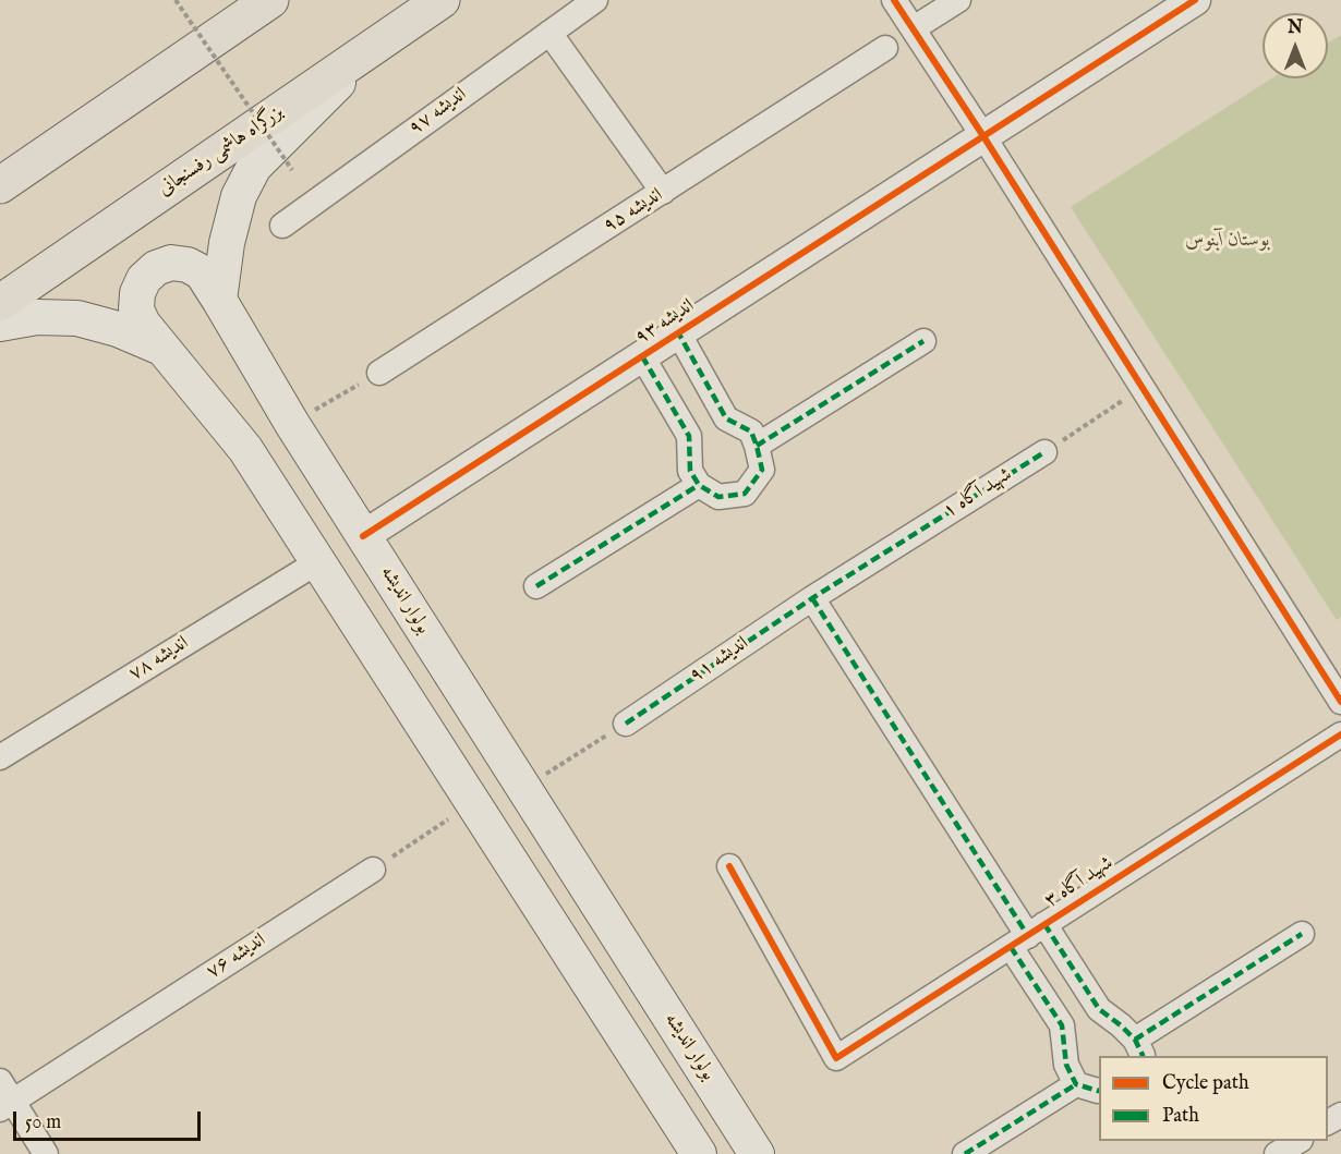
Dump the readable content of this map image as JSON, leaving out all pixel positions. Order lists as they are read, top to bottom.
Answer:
{
  "streets": {
    "highway": ["بزرگراه هاشمی رفسنجانی"],
    "main road": ["بولوار اندیشه"],
    "street": [
      "اندیشه ۹۷",
      "اندیشه ۹۵",
      "اندیشه ۹۳",
      "شهید آگاه ۱",
      "اندیشه ۷۸",
      "اندیشه ۹۱",
      "شهید آگاه ۳",
      "اندیشه ۷۶"
    ]
  },
  "crossings": [
    ["اندیشه ۹۳", "بولوار اندیشه"],
    ["شهید آگاه ۱", "اندیشه ۹۱"]
  ],
  "parks": ["بوستان آبنوس"],
  "legend": ["Cycle path", "Path"],
  "scale_bar": "50 m",
  "north": "top"
}
